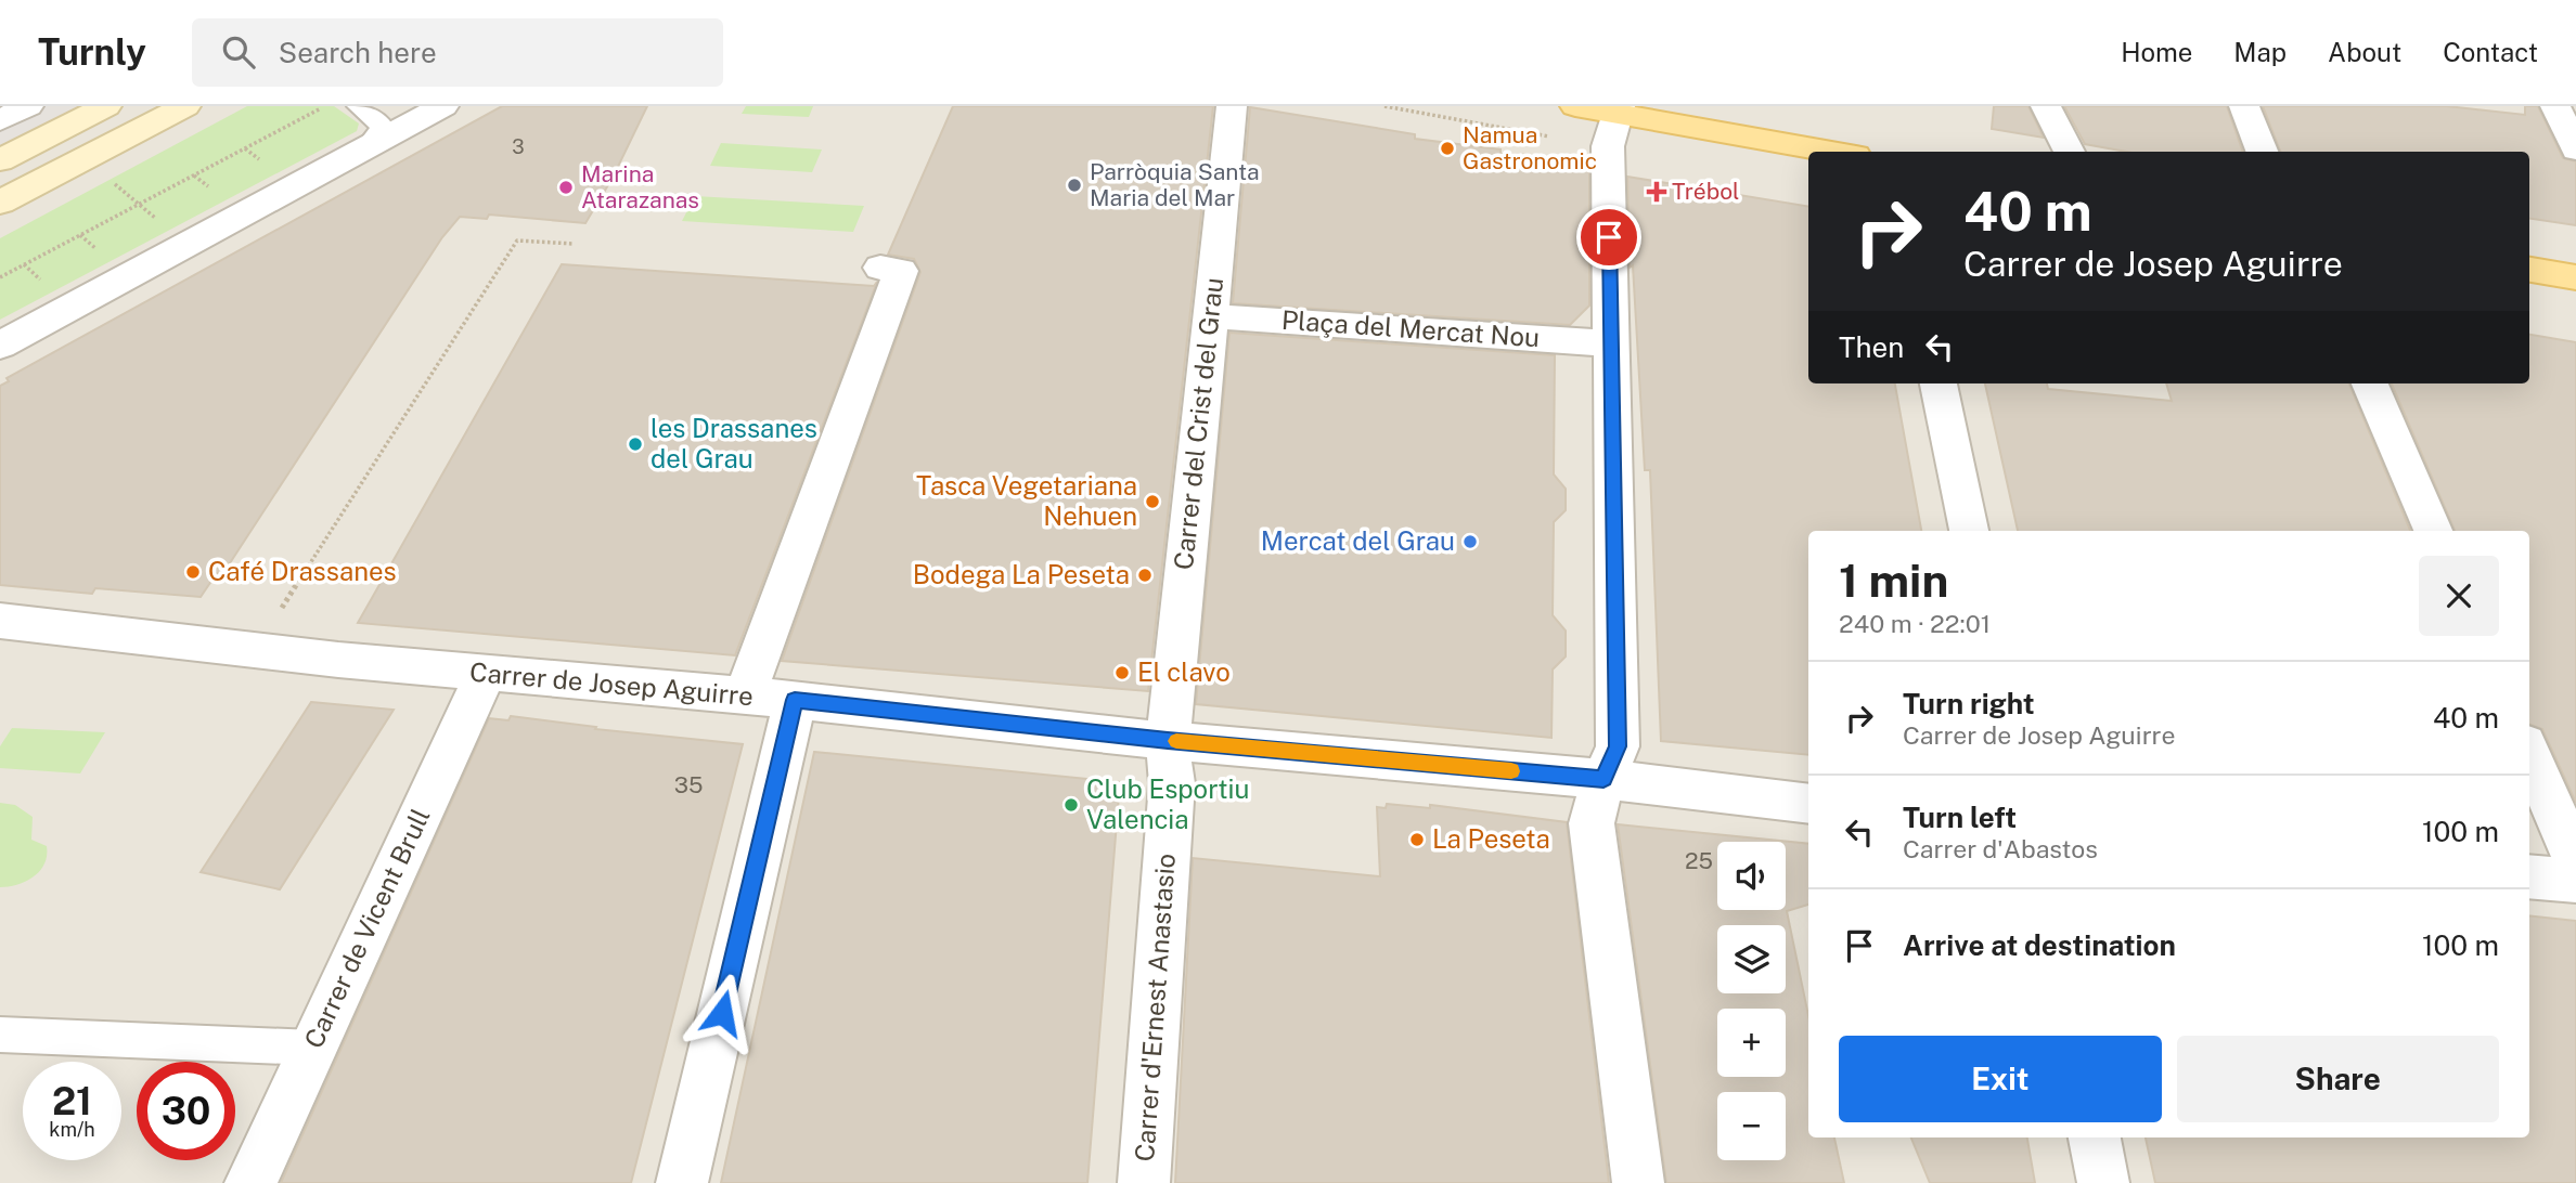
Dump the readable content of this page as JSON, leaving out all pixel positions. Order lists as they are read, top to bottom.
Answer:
{
  "streets": {
    "street": [
      "Plaça del Mercat Nou",
      "Carrer del Crist del Grau",
      "Carrer de Josep Aguirre",
      "Carrer de Vicent Brull",
      "Carrer d'Ernest Anastasio"
    ]
  },
  "crossings": [
    ["Plaça del Mercat Nou", "Carrer del Crist del Grau"],
    ["Carrer del Crist del Grau", "Carrer de Josep Aguirre"],
    ["Carrer del Crist del Grau", "Carrer d'Ernest Anastasio"],
    ["Carrer de Josep Aguirre", "Carrer de Vicent Brull"],
    ["Carrer de Josep Aguirre", "Carrer d'Ernest Anastasio"]
  ],
  "places": {
    "other": [
      "Namua Gastronomic",
      "Parròquia Santa Maria del Mar",
      "Marina Atarazanas",
      "les Drassanes del Grau",
      "Tasca Vegetariana Nehuen",
      "Mercat del Grau",
      "Café Drassanes",
      "Bodega La Peseta",
      "El clavo",
      "Club Esportiu Valencia",
      "La Peseta"
    ],
    "health": ["Trébol"]
  },
  "house_numbers": ["3", "35", "25"],
  "page": {
    "header": "Turnly",
    "search": "Search here",
    "nav": [
      "Home",
      "Map",
      "About",
      "Contact"
    ],
    "turn": ["40 m", "Carrer de Josep Aguirre"],
    "then": "Then",
    "heading": ["1 min", "240 m · 22:01"],
    "list": [
      {
        "name": "Turn right",
        "note": "Carrer de Josep Aguirre",
        "value": "40 m"
      },
      {
        "name": "Turn left",
        "note": "Carrer d'Abastos",
        "value": "100 m"
      },
      {
        "name": "Arrive at destination",
        "value": "100 m"
      }
    ],
    "map_buttons": ["+", "−"],
    "buttons": ["Exit", "Share"],
    "speed": "21 km/h",
    "limit": "30"
  }
}
